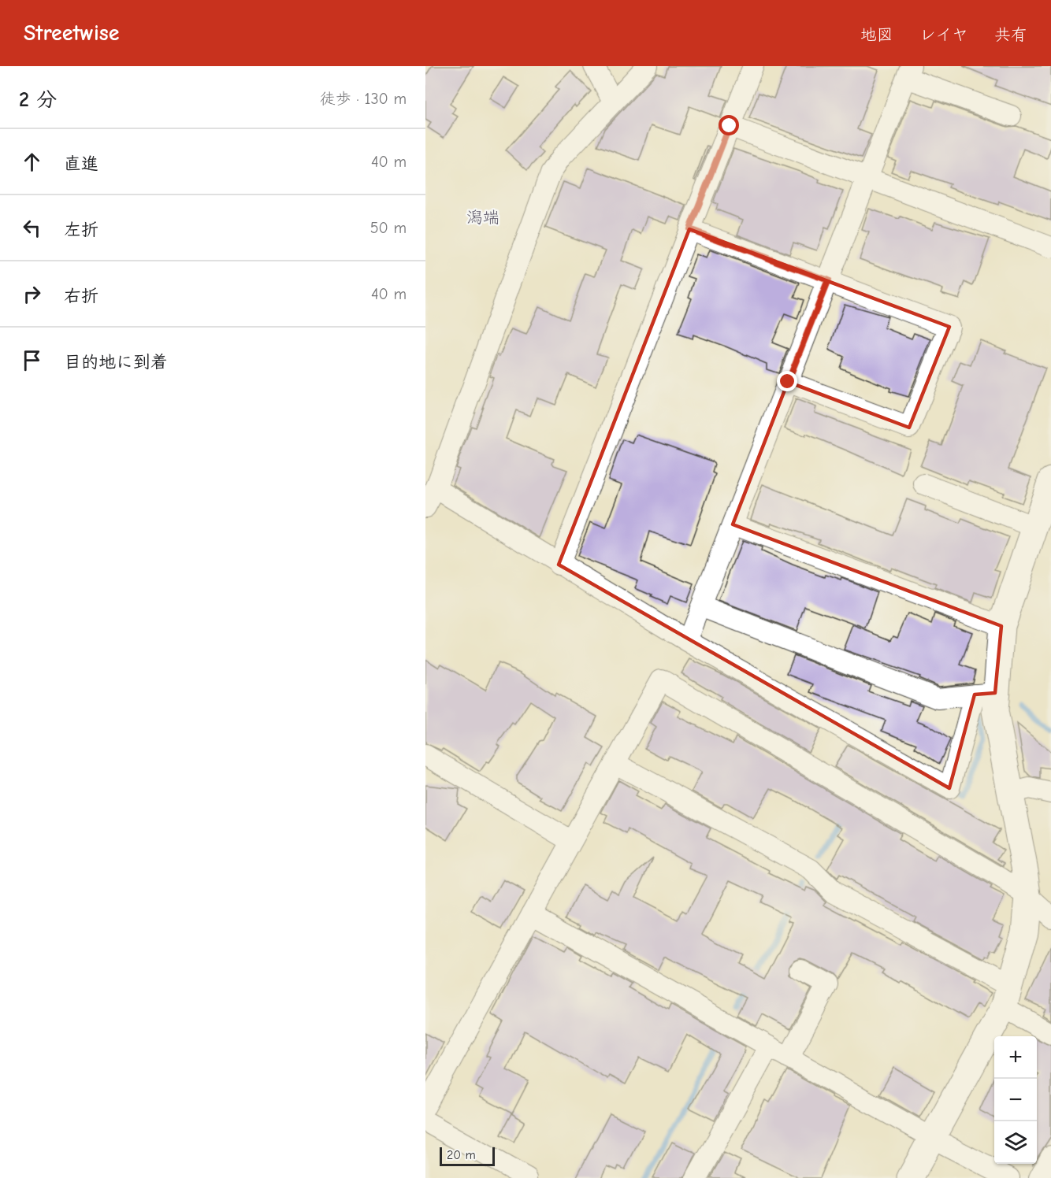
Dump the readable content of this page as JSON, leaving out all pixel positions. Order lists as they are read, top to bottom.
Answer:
{
  "districts": ["潟端"],
  "scale_bar": "20 m",
  "page": {
    "header": "Streetwise",
    "nav": ["地図", "レイヤ", "共有"],
    "heading": ["2 分", "徒歩 · 130 m"],
    "list": [
      ["直進", "40 m"],
      ["左折", "50 m"],
      ["右折", "40 m"],
      "目的地に到着"
    ],
    "map_buttons": ["+", "−"],
    "scale": "20 m"
  }
}
